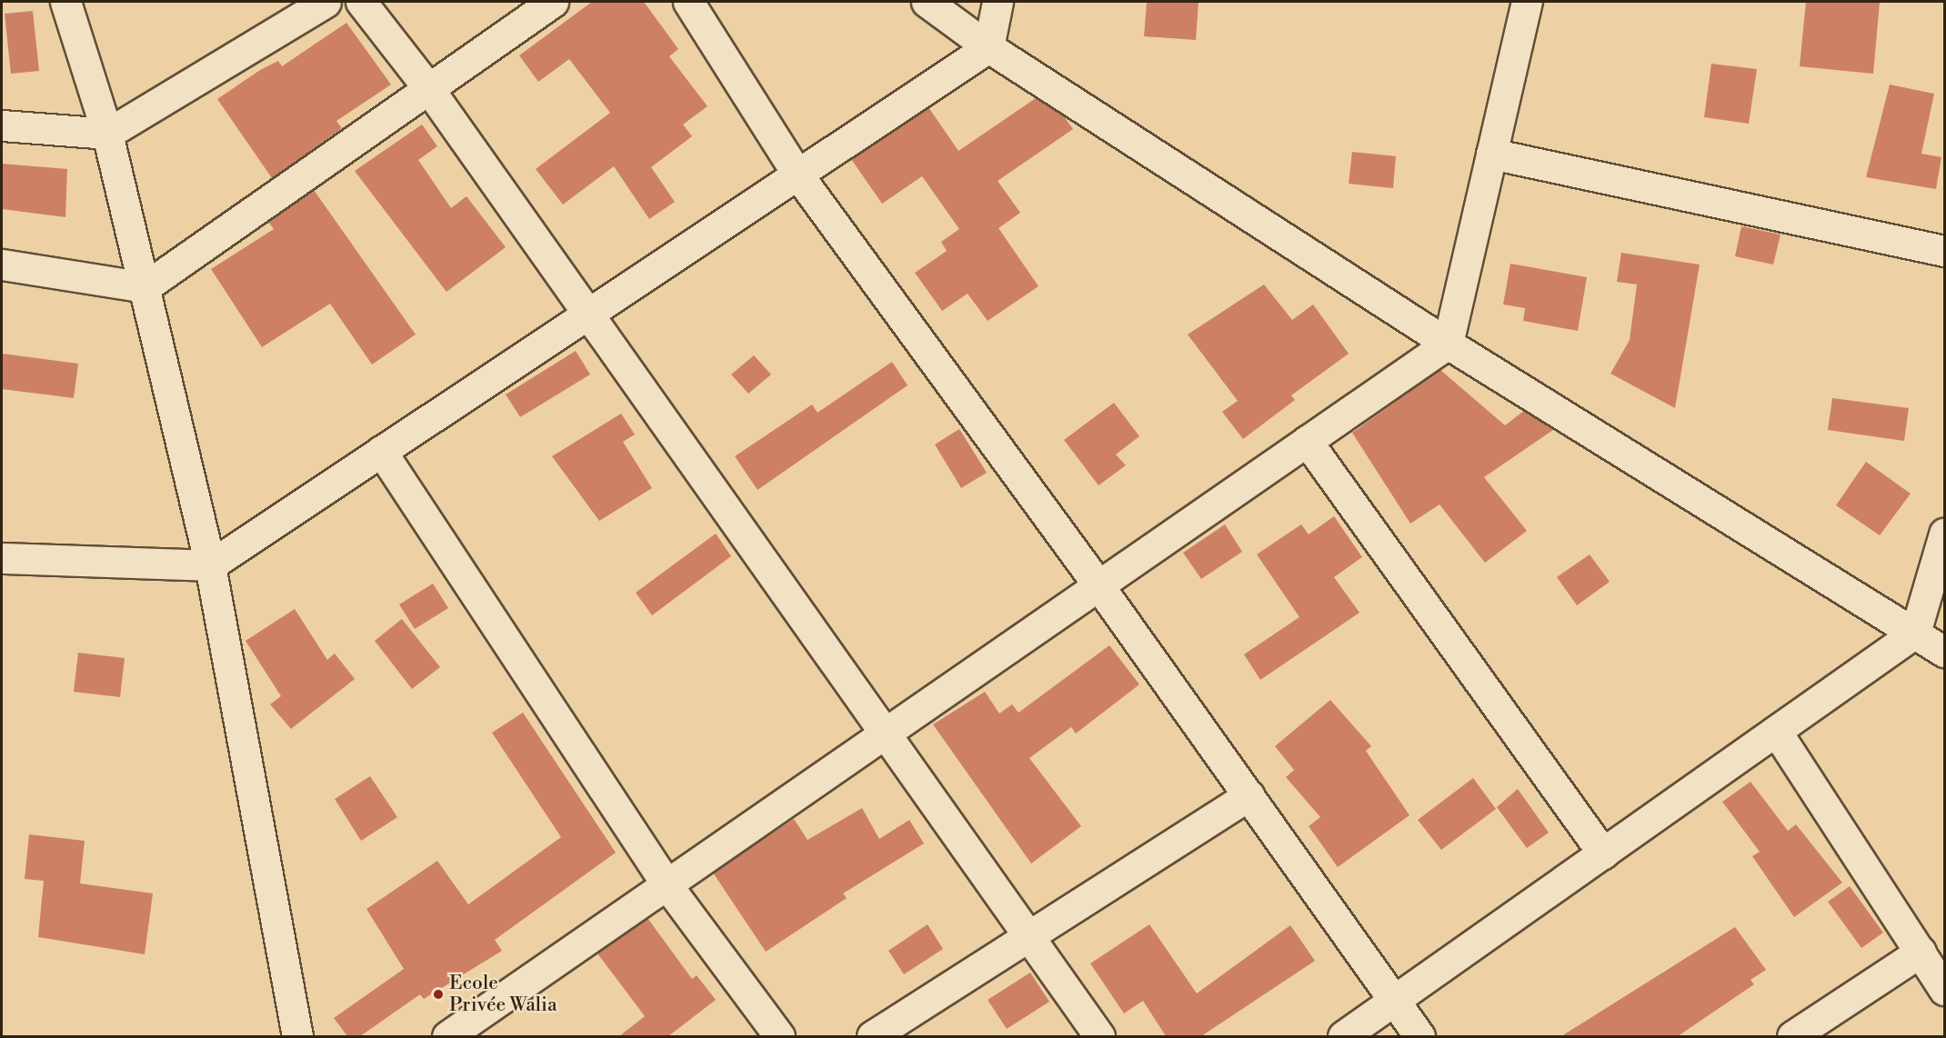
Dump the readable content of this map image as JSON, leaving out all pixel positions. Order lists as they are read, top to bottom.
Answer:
{
  "places": ["Ecole Privée Walia"]
}
